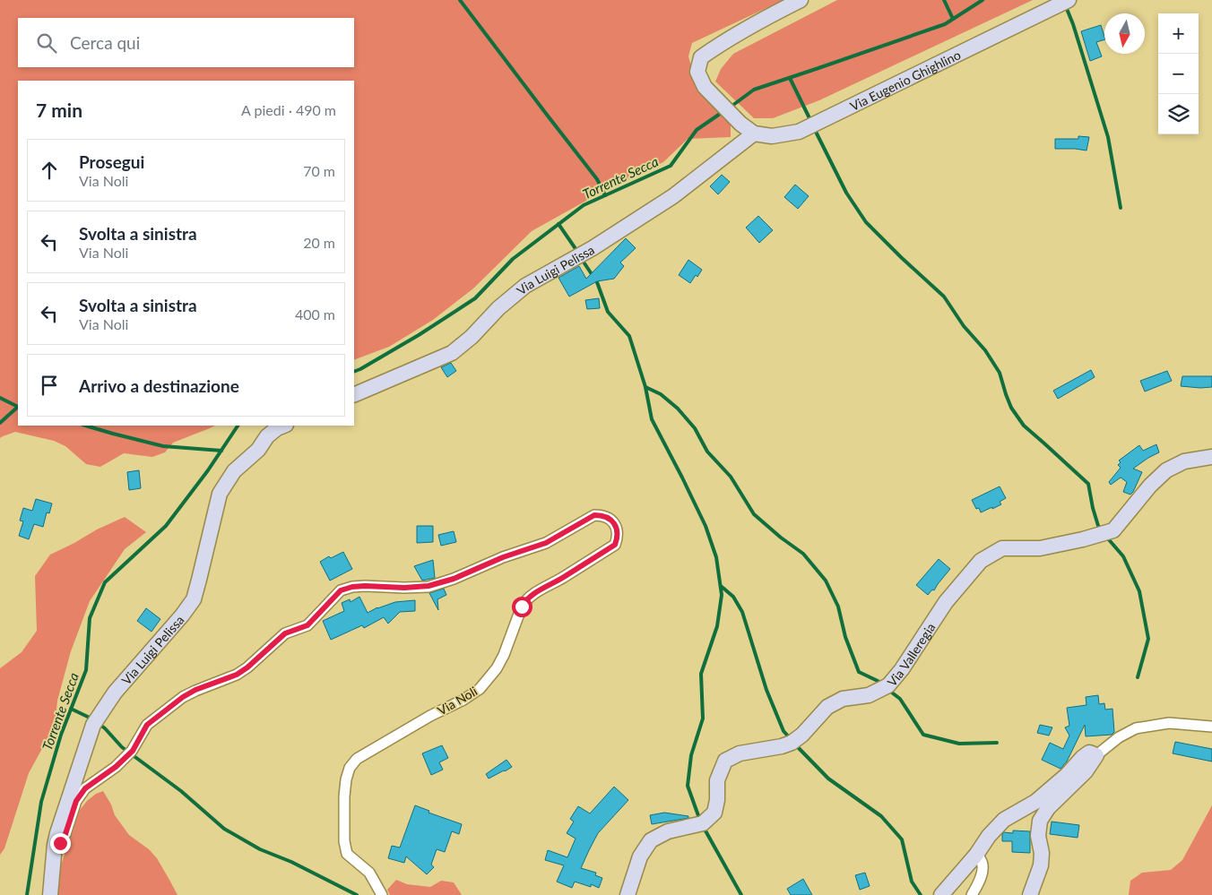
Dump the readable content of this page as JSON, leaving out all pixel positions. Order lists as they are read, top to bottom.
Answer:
{
  "streets": {
    "street": [
      "Via Eugenio Ghighlino",
      "Via Luigi Pelissa",
      "Via Valleregia",
      "Via Noli"
    ]
  },
  "crossings": [
    ["Via Eugenio Ghighlino", "Via Luigi Pelissa"],
    ["Via Luigi Pelissa", "Via Noli"]
  ],
  "water": ["Torrente Secca"],
  "north": "bottom",
  "page": {
    "map_buttons": ["+", "−"],
    "search": "Cerca qui",
    "heading": ["7 min", "A piedi · 490 m"],
    "list": [
      ["Prosegui", "Via Noli", "70 m"],
      ["Svolta a sinistra", "Via Noli", "20 m"],
      ["Svolta a sinistra", "Via Noli", "400 m"],
      "Arrivo a destinazione"
    ]
  }
}
